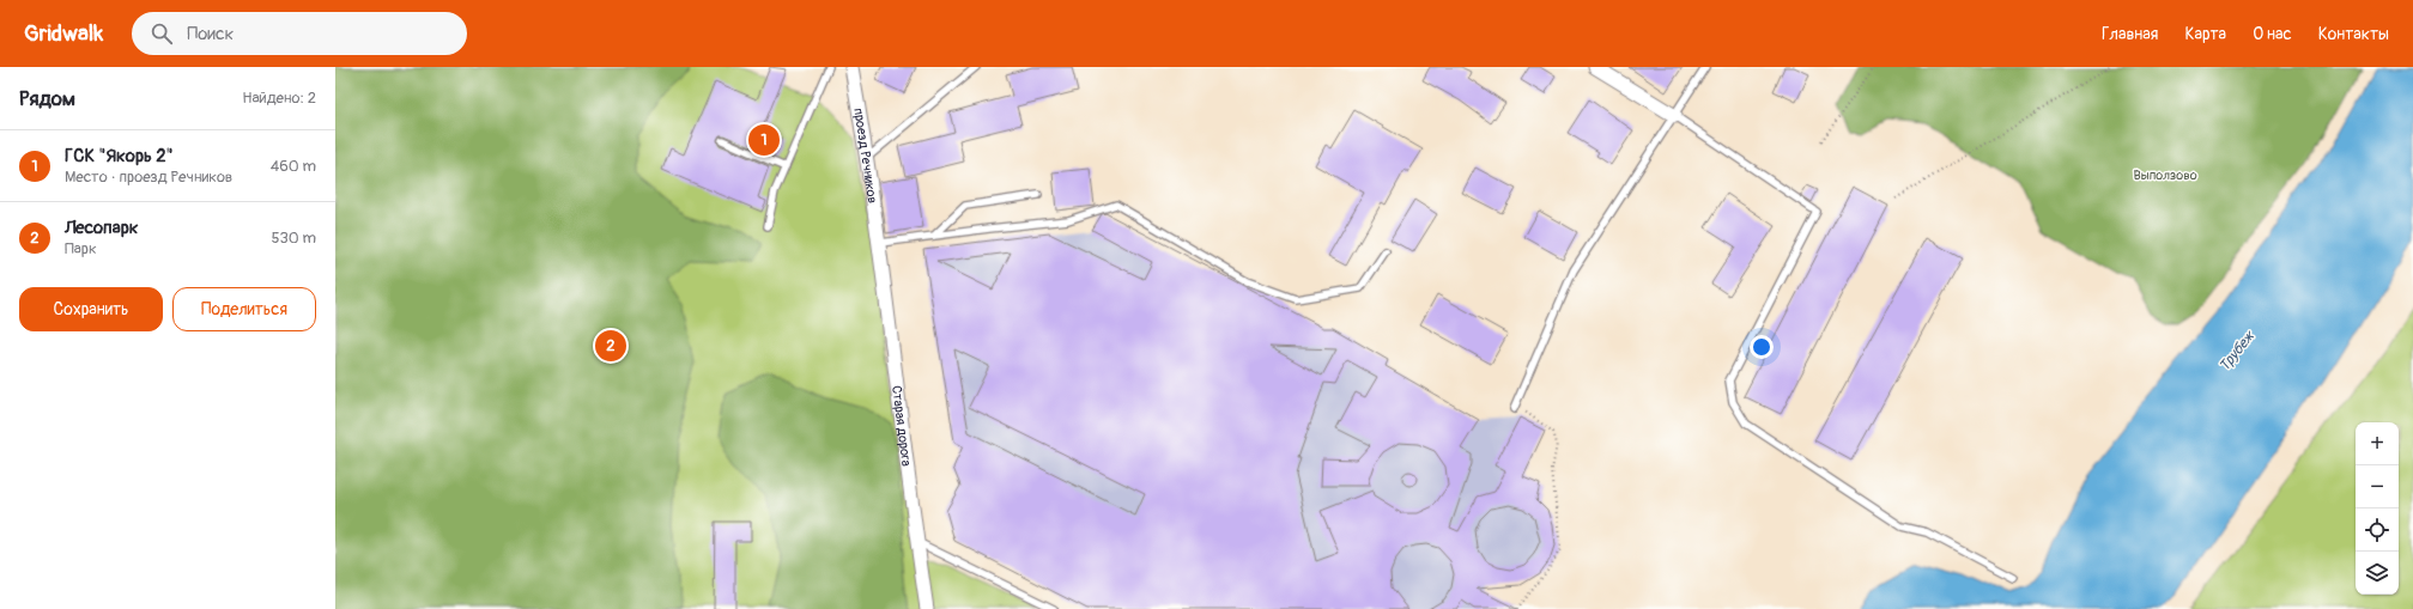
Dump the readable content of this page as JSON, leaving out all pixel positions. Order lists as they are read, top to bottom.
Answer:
{
  "streets": {
    "street": ["проезд Речников", "Старая дорога"]
  },
  "crossings": [
    ["проезд Речников", "Старая дорога"]
  ],
  "water": ["Трубеж"],
  "parks": ["Выползово"],
  "page": {
    "header": "Gridwalk",
    "search": "Поиск",
    "nav": [
      "Главная",
      "Карта",
      "О нас",
      "Контакты"
    ],
    "heading": ["Рядом", "Найдено: 2"],
    "pins": ["1", "2"],
    "list": [
      {
        "mark": "1",
        "name": "ГСК \"Якорь 2\"",
        "note": "Место · проезд Речников",
        "value": "460 m"
      },
      {
        "mark": "2",
        "name": "Лесопарк",
        "note": "Парк",
        "value": "530 m"
      }
    ],
    "buttons": ["Сохранить", "Поделиться"],
    "map_buttons": ["+", "−"]
  }
}
